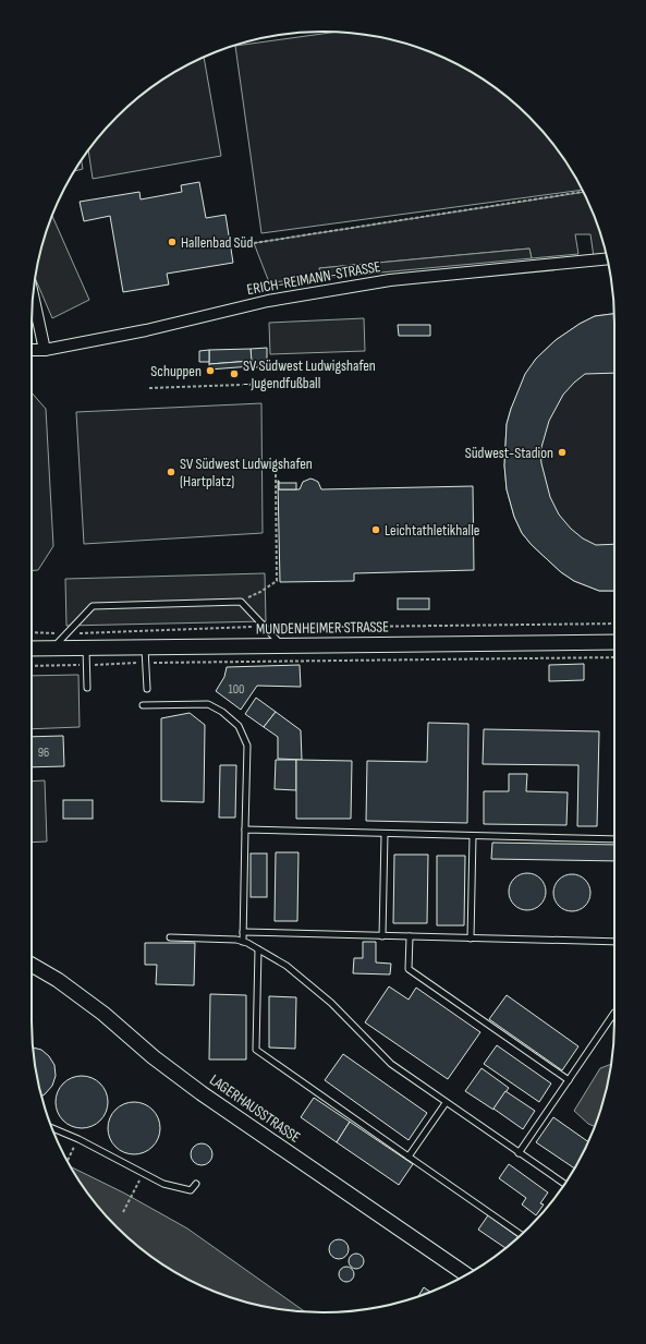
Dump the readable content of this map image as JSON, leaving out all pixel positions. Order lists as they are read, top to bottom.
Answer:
{
  "streets": {
    "street": ["ERICH-REIMANN-STRASSE", "MUNDENHEIMER STRASSE", "LAGERHAUSSTRASSE"]
  },
  "places": [
    "Hallenbad Süd",
    "Schuppen",
    "SV Südwest Ludwigshafen - Jugendfußball",
    "Südwest-Stadion",
    "SV Südwest Ludwigshafen (Hartplatz)",
    "Leichtathletikhalle"
  ],
  "house_numbers": ["100", "96"]
}
